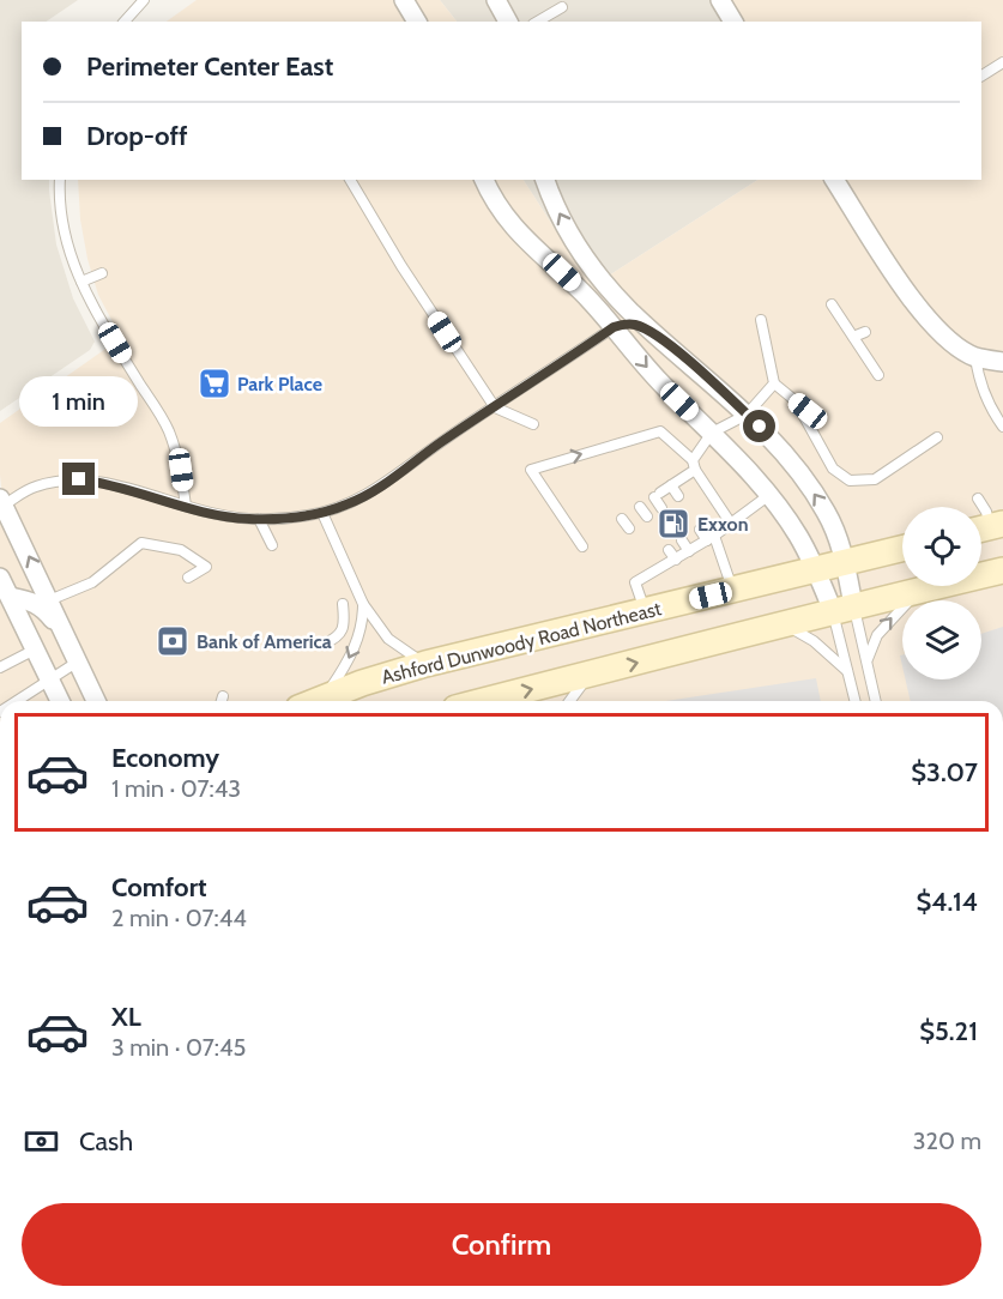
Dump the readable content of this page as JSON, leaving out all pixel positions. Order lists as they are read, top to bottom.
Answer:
{
  "streets": {
    "main road": ["Ashford Dunwoody Road Northeast"]
  },
  "places": {
    "supermarket": ["Park Place"],
    "fuel station": ["Exxon"],
    "bank": ["Bank of America"]
  },
  "page": {
    "banner": ["Perimeter Center East", "Drop-off"],
    "bubble": "1 min",
    "list": [
      {
        "name": "Economy",
        "note": "1 min · 07:43",
        "value": "$3.07"
      },
      {
        "name": "Comfort",
        "note": "2 min · 07:44",
        "value": "$4.14"
      },
      {
        "name": "XL",
        "note": "3 min · 07:45",
        "value": "$5.21"
      }
    ],
    "pay": ["Cash", "320 m"],
    "buttons": "Confirm"
  }
}
